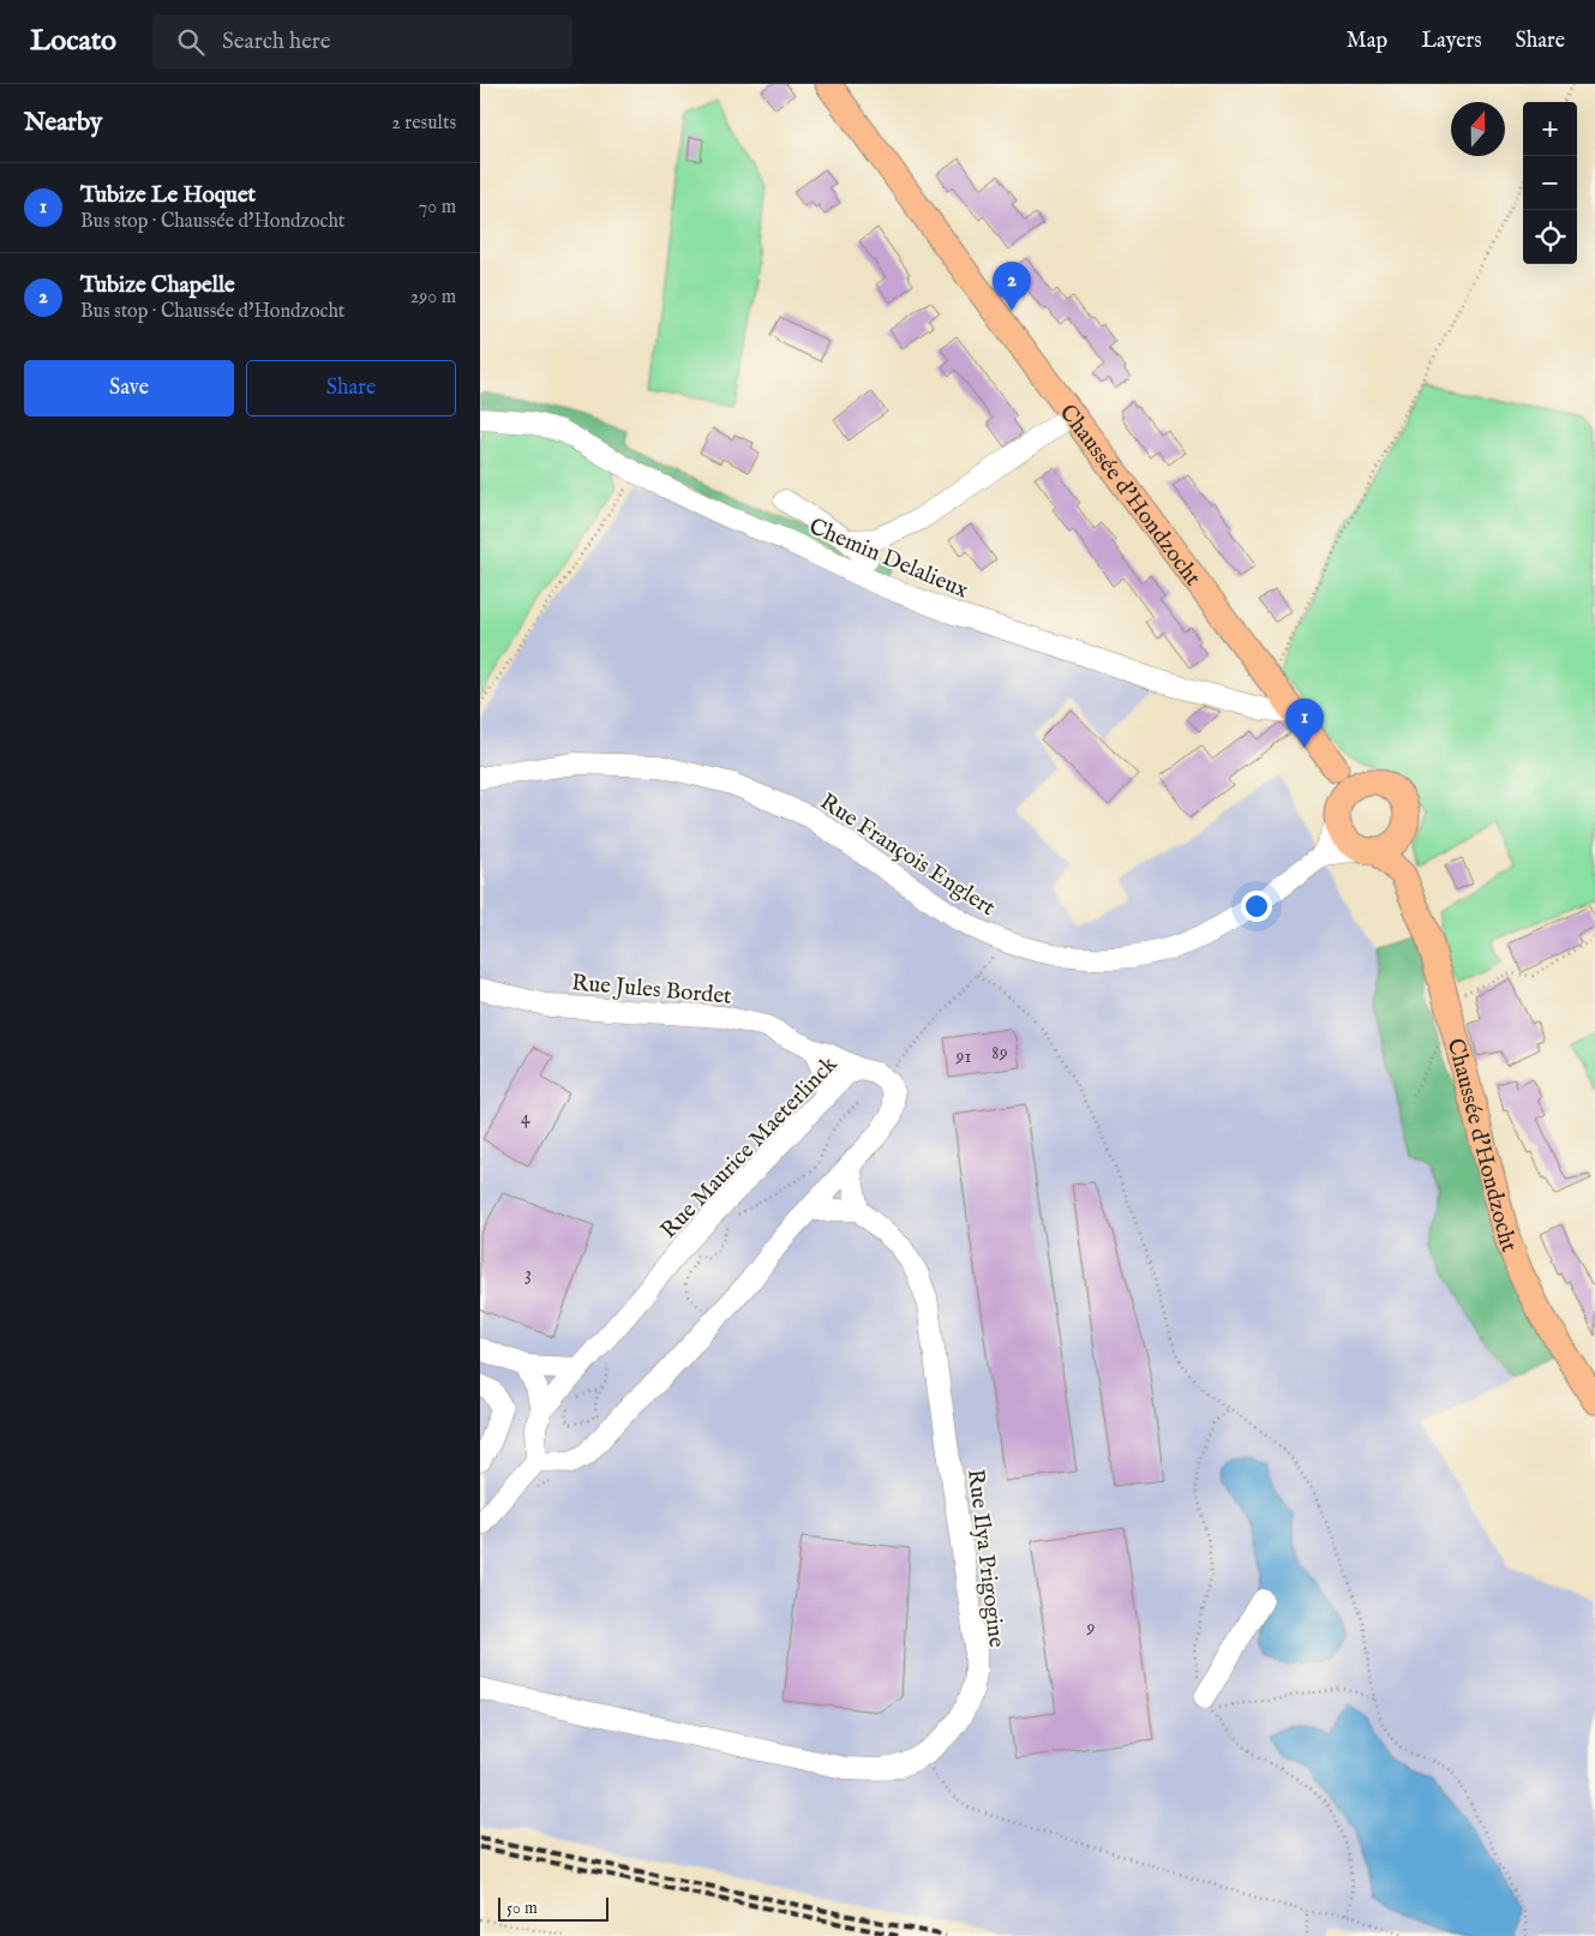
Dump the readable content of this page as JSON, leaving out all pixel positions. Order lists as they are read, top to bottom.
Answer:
{
  "streets": {
    "main road": ["Chaussée d'Hondzocht"],
    "street": [
      "Chemin Delalieux",
      "Rue François Englert",
      "Rue Jules Bordet",
      "Rue Maurice Maeterlinck",
      "Rue Ilya Prigogine"
    ]
  },
  "crossings": [
    ["Chaussée d'Hondzocht", "Chemin Delalieux"],
    ["Rue Jules Bordet", "Rue Maurice Maeterlinck"]
  ],
  "house_numbers": [
    "89",
    "91",
    "4",
    "3",
    "9"
  ],
  "scale_bar": "50 m",
  "north": "top",
  "page": {
    "header": "Locato",
    "search": "Search here",
    "nav": ["Map", "Layers", "Share"],
    "heading": ["Nearby", "2 results"],
    "map_buttons": ["+", "−"],
    "list": [
      {
        "mark": "1",
        "name": "Tubize Le Hoquet",
        "note": "Bus stop · Chaussée d'Hondzocht",
        "value": "70 m"
      },
      {
        "mark": "2",
        "name": "Tubize Chapelle",
        "note": "Bus stop · Chaussée d'Hondzocht",
        "value": "290 m"
      }
    ],
    "pins": ["2", "1"],
    "buttons": ["Save", "Share"],
    "scale": "50 m"
  }
}
